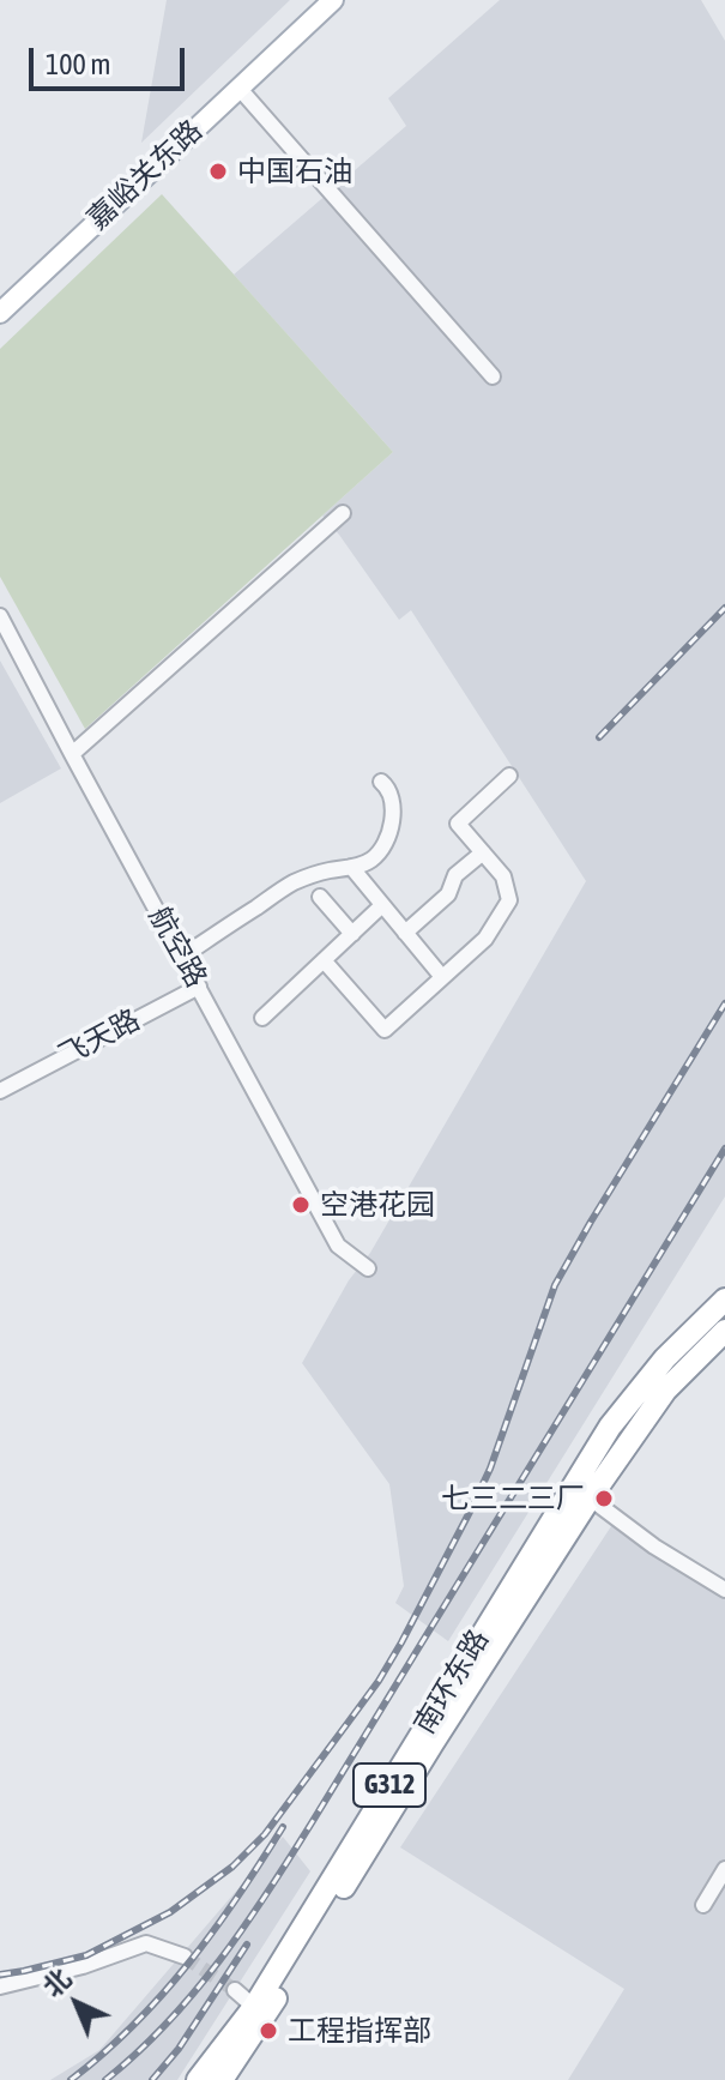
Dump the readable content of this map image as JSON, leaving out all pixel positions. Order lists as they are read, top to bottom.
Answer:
{
  "streets": {
    "highway": ["南环东路", "G312"],
    "main road": ["嘉峪关东路"],
    "street": ["航空路", "飞天路"]
  },
  "crossings": [
    ["航空路", "飞天路"]
  ],
  "places": [
    "中国石油",
    "空港花园",
    "七三二三厂",
    "工程指挥部"
  ],
  "scale_bar": "100 m",
  "north": "top left"
}
